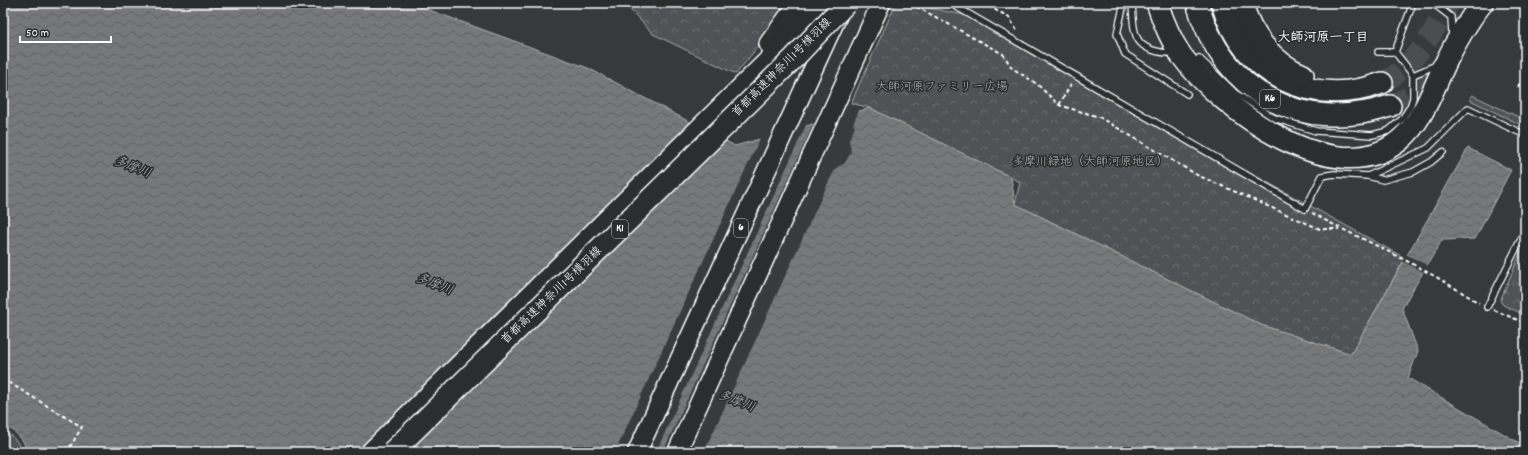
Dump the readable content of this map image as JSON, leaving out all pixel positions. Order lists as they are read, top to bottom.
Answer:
{
  "streets": {
    "highway": ["首都高速神奈川1号横羽線", "K6", "K1"],
    "main road": ["6"]
  },
  "crossings": [
    ["首都高速神奈川1号横羽線", "6"]
  ],
  "districts": ["大師河原一丁目"],
  "water": ["多摩川"],
  "parks": ["大師河原ファミリー広場", "多摩川緑地（大師河原地区）"],
  "scale_bar": "50 m"
}
